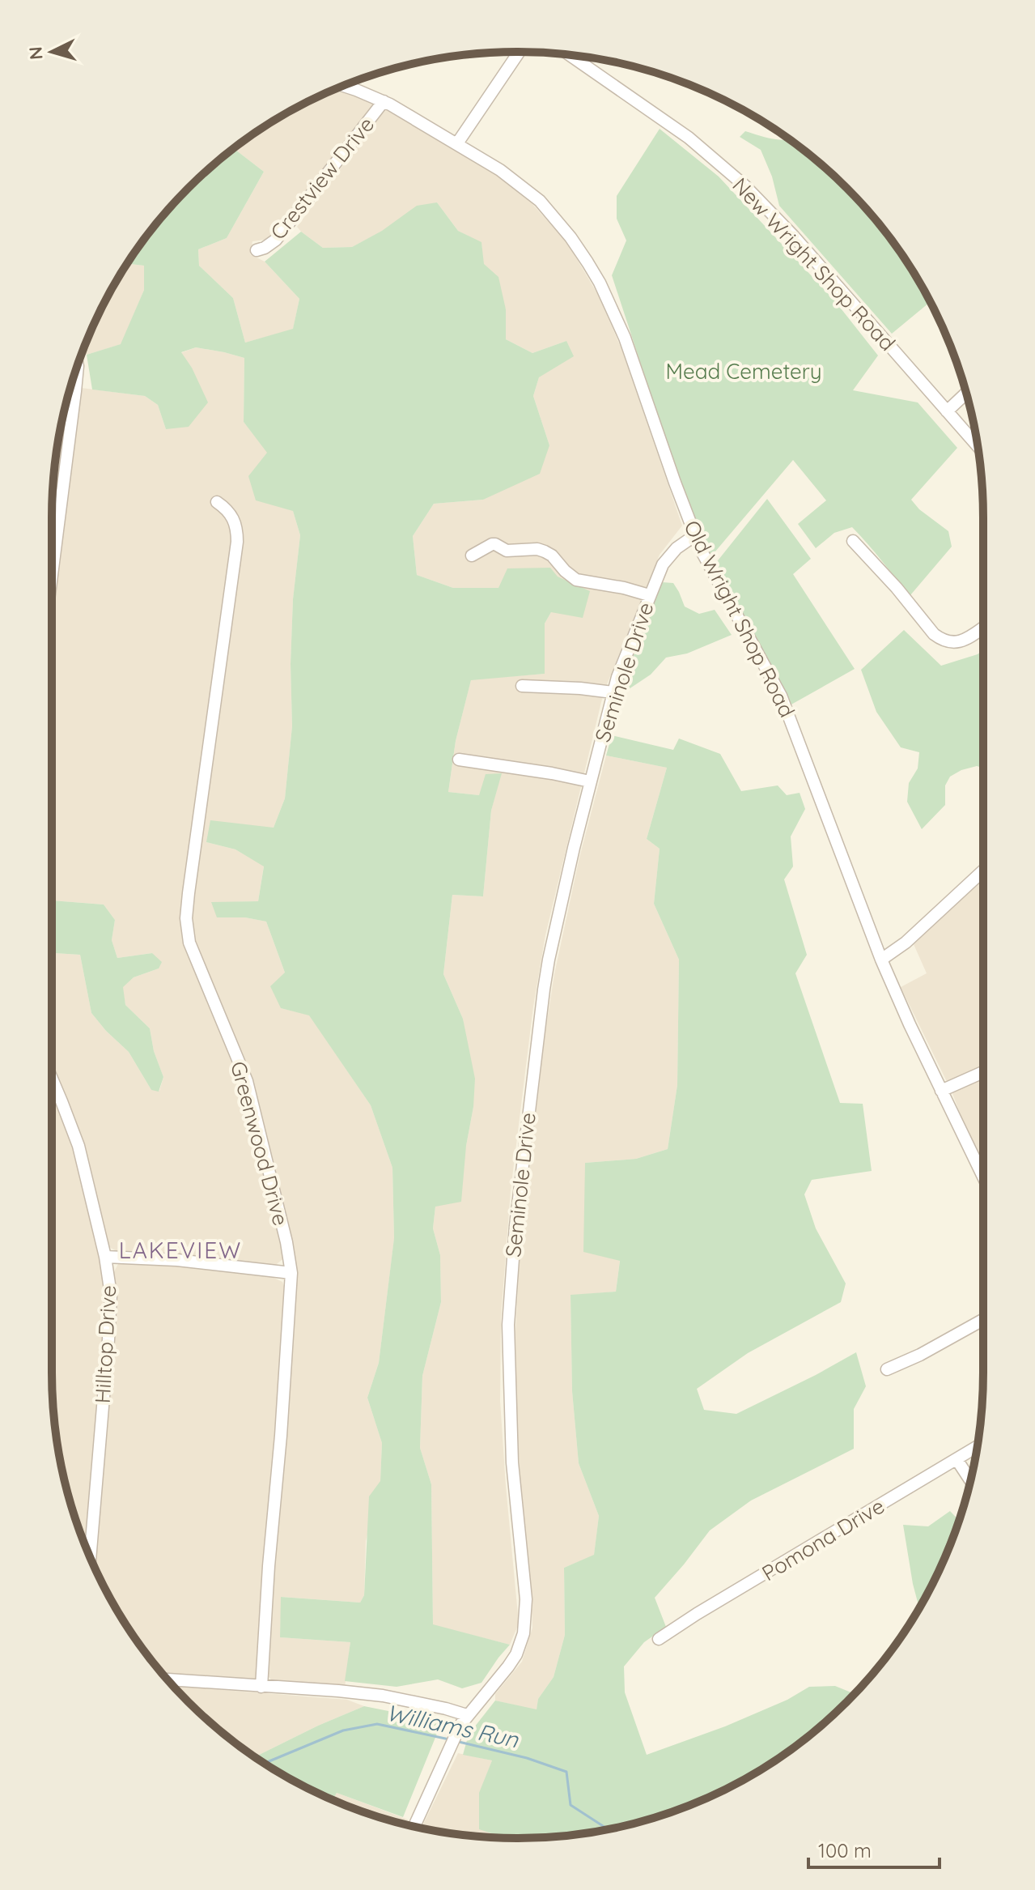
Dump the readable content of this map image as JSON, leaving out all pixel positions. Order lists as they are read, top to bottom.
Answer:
{
  "streets": {
    "street": [
      "Crestview Drive",
      "New Wright Shop Road",
      "Old Wright Shop Road",
      "Seminole Drive",
      "Greenwood Drive",
      "Hilltop Drive",
      "Pomona Drive"
    ]
  },
  "crossings": [
    ["Crestview Drive", "Old Wright Shop Road"],
    ["Old Wright Shop Road", "Seminole Drive"]
  ],
  "districts": ["LAKEVIEW"],
  "water": ["Williams Run"],
  "parks": ["Mead Cemetery"],
  "scale_bar": "100 m",
  "north": "left"
}
